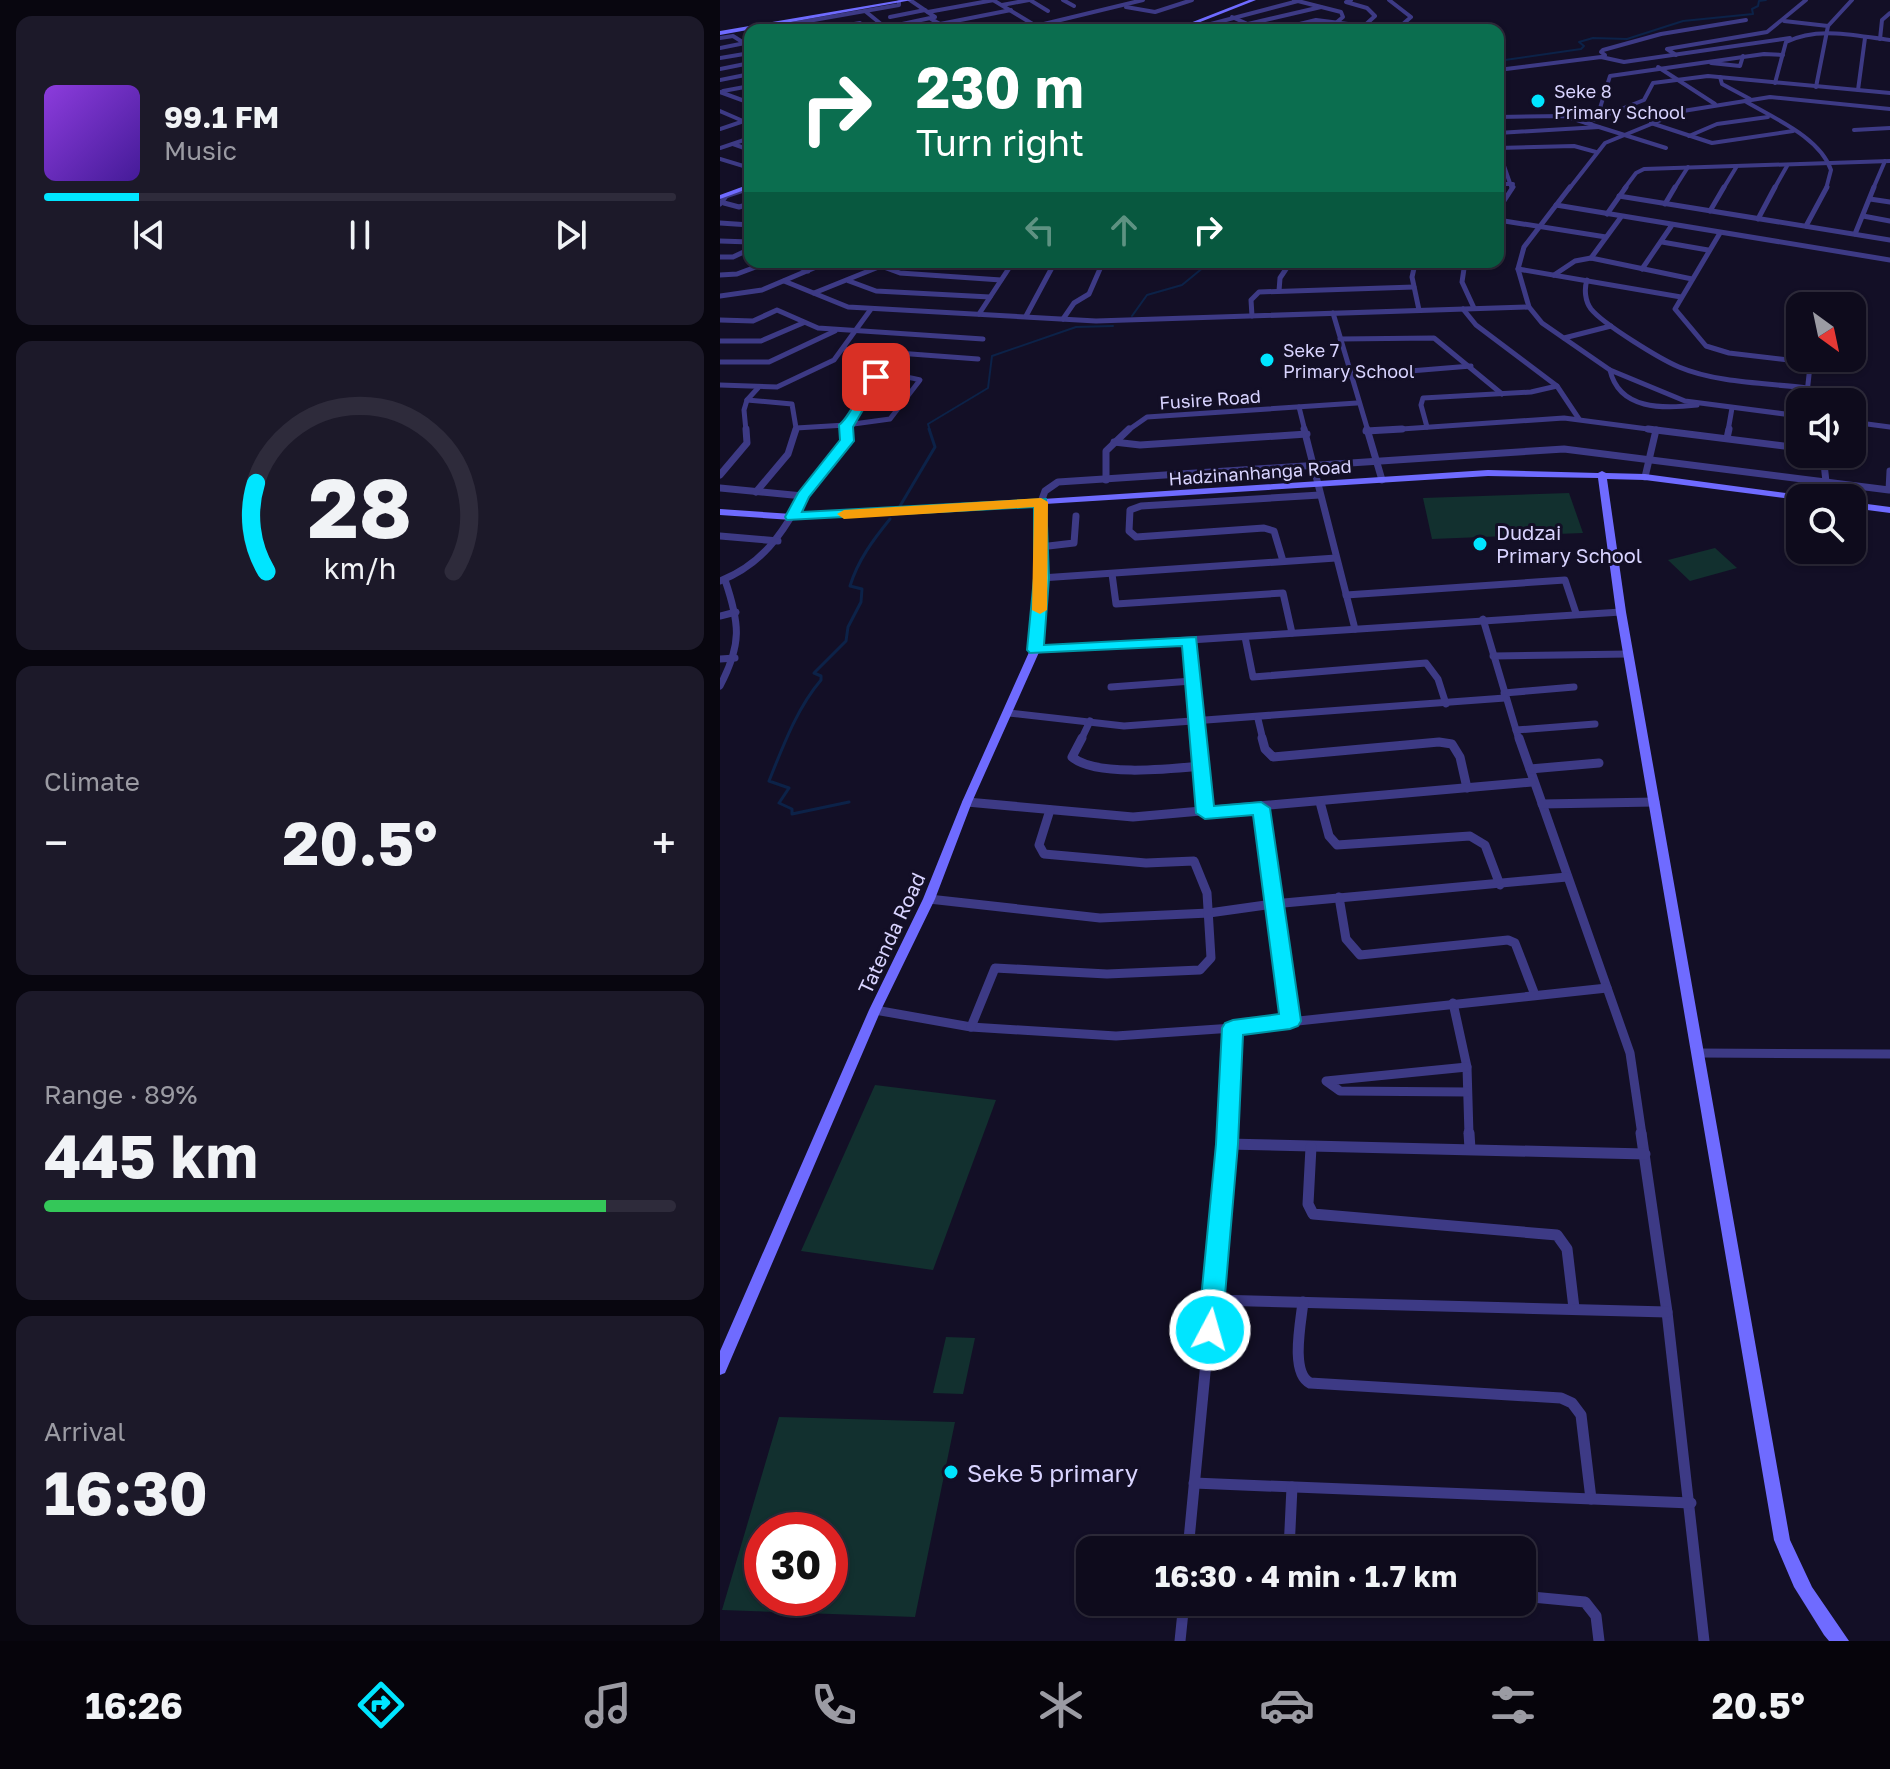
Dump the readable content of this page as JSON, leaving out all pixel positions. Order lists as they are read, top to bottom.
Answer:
{
  "streets": {
    "street": ["Fusire Road", "Hadzinanhanga Road", "Tatenda Road"]
  },
  "crossings": [
    ["Hadzinanhanga Road", "Tatenda Road"]
  ],
  "places": [
    "Seke 8 Primary School",
    "Seke 7 Primary School",
    "Dudzai Primary School",
    "Seke 5 primary"
  ],
  "north": "bottom right",
  "page": {
    "turn": ["230 m", "Turn right"],
    "song": ["99.1 FM", "Music"],
    "tile": [
      "Climate",
      ["Range · 89%", "445 km"],
      ["Arrival", "16:30"]
    ],
    "heat": ["−", "20.5°", "+"],
    "limit": "30",
    "trip": "16:30 · 4 min · 1.7 km",
    "tabs": ["16:26", "20.5°"],
    "gauge": ["28", "km/h"]
  }
}
